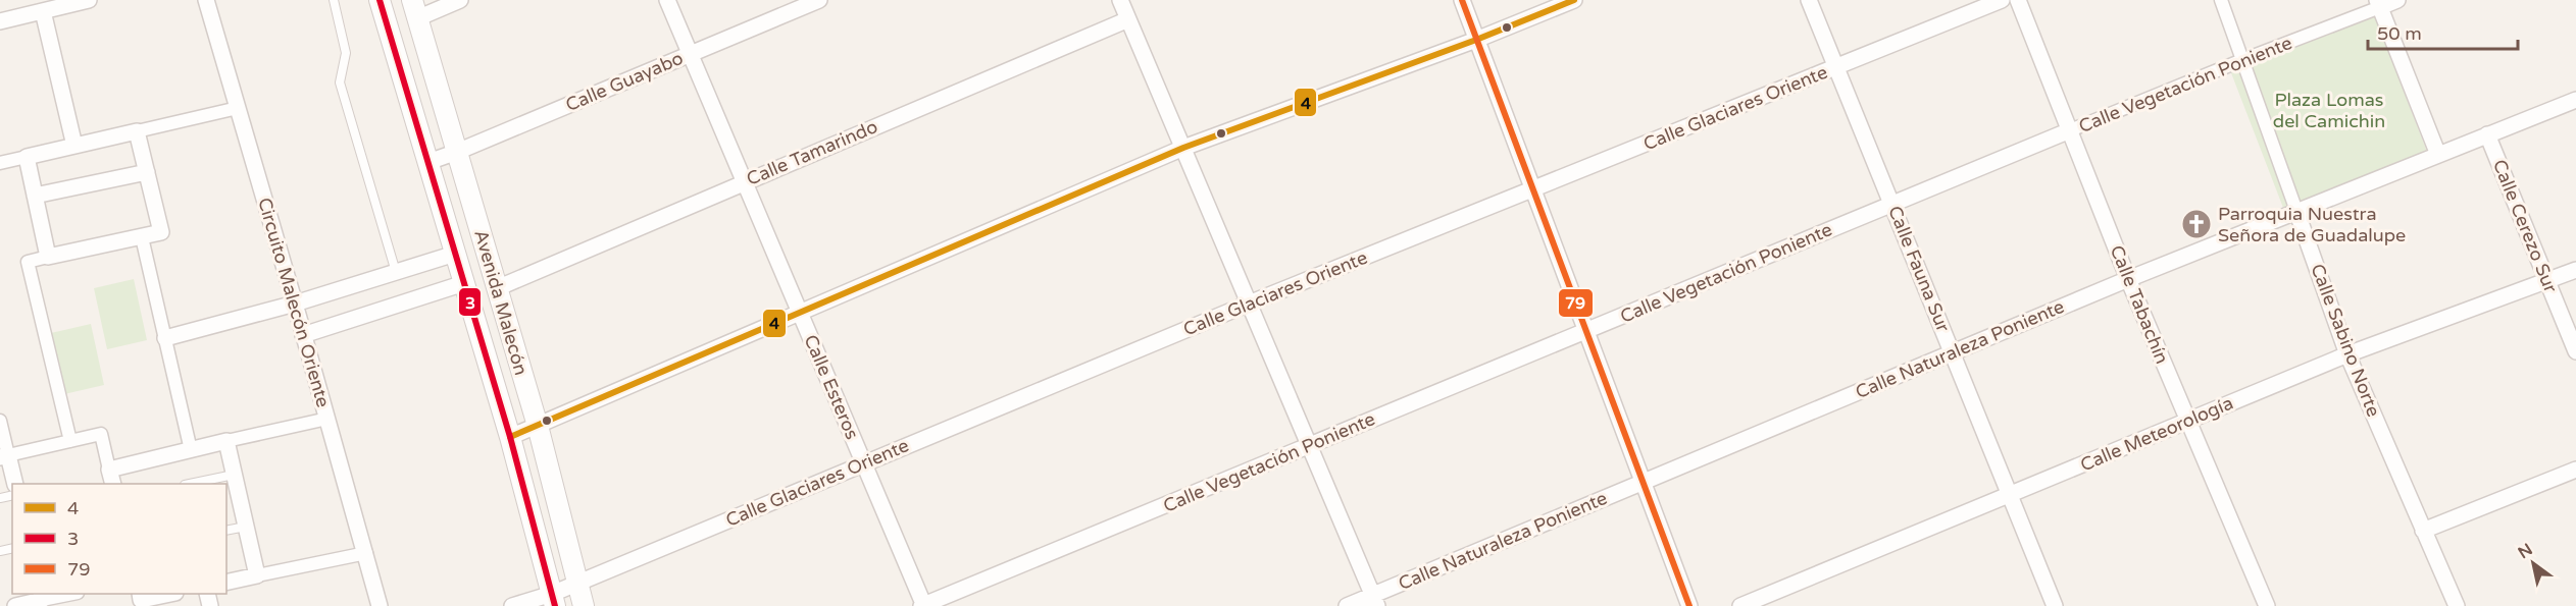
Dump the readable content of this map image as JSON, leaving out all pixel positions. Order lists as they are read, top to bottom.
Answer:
{
  "streets": {
    "street": [
      "Calle Guayabo",
      "Calle Vegetación Poniente",
      "Calle Glaciares Oriente",
      "Calle Tamarindo",
      "Calle Cerezo Sur",
      "Calle Fauna Sur",
      "Circuito Malecón Oriente",
      "Avenida Malecón",
      "Calle Tabachín",
      "Calle Sabino Norte",
      "Calle Naturaleza Poniente",
      "Calle Esteros",
      "Calle Meteorología"
    ]
  },
  "crossings": [
    ["Calle Guayabo", "Avenida Malecón"],
    ["Calle Guayabo", "Calle Esteros"],
    ["Calle Vegetación Poniente", "Calle Fauna Sur"],
    ["Calle Vegetación Poniente", "Calle Tabachín"],
    ["Calle Vegetación Poniente", "Calle Sabino Norte"],
    ["Calle Vegetación Poniente", "Calle Esteros"],
    ["Calle Glaciares Oriente", "Calle Fauna Sur"],
    ["Calle Glaciares Oriente", "Avenida Malecón"],
    ["Calle Glaciares Oriente", "Calle Esteros"],
    ["Calle Tamarindo", "Avenida Malecón"],
    ["Calle Tamarindo", "Calle Esteros"],
    ["Calle Cerezo Sur", "Calle Naturaleza Poniente"],
    ["Calle Cerezo Sur", "Calle Meteorología"],
    ["Calle Fauna Sur", "Calle Naturaleza Poniente"],
    ["Calle Fauna Sur", "Calle Meteorología"],
    ["Calle Tabachín", "Calle Naturaleza Poniente"],
    ["Calle Tabachín", "Calle Meteorología"],
    ["Calle Sabino Norte", "Calle Naturaleza Poniente"],
    ["Calle Sabino Norte", "Calle Meteorología"]
  ],
  "parks": ["Plaza Lomas del Camichin"],
  "places": {
    "church": ["Parroquia Nuestra Señora de Guadalupe"]
  },
  "lines": ["transit line 4", "transit line 3", "transit line 79"],
  "legend": ["4", "3", "79"],
  "scale_bar": "50 m",
  "north": "top left"
}
